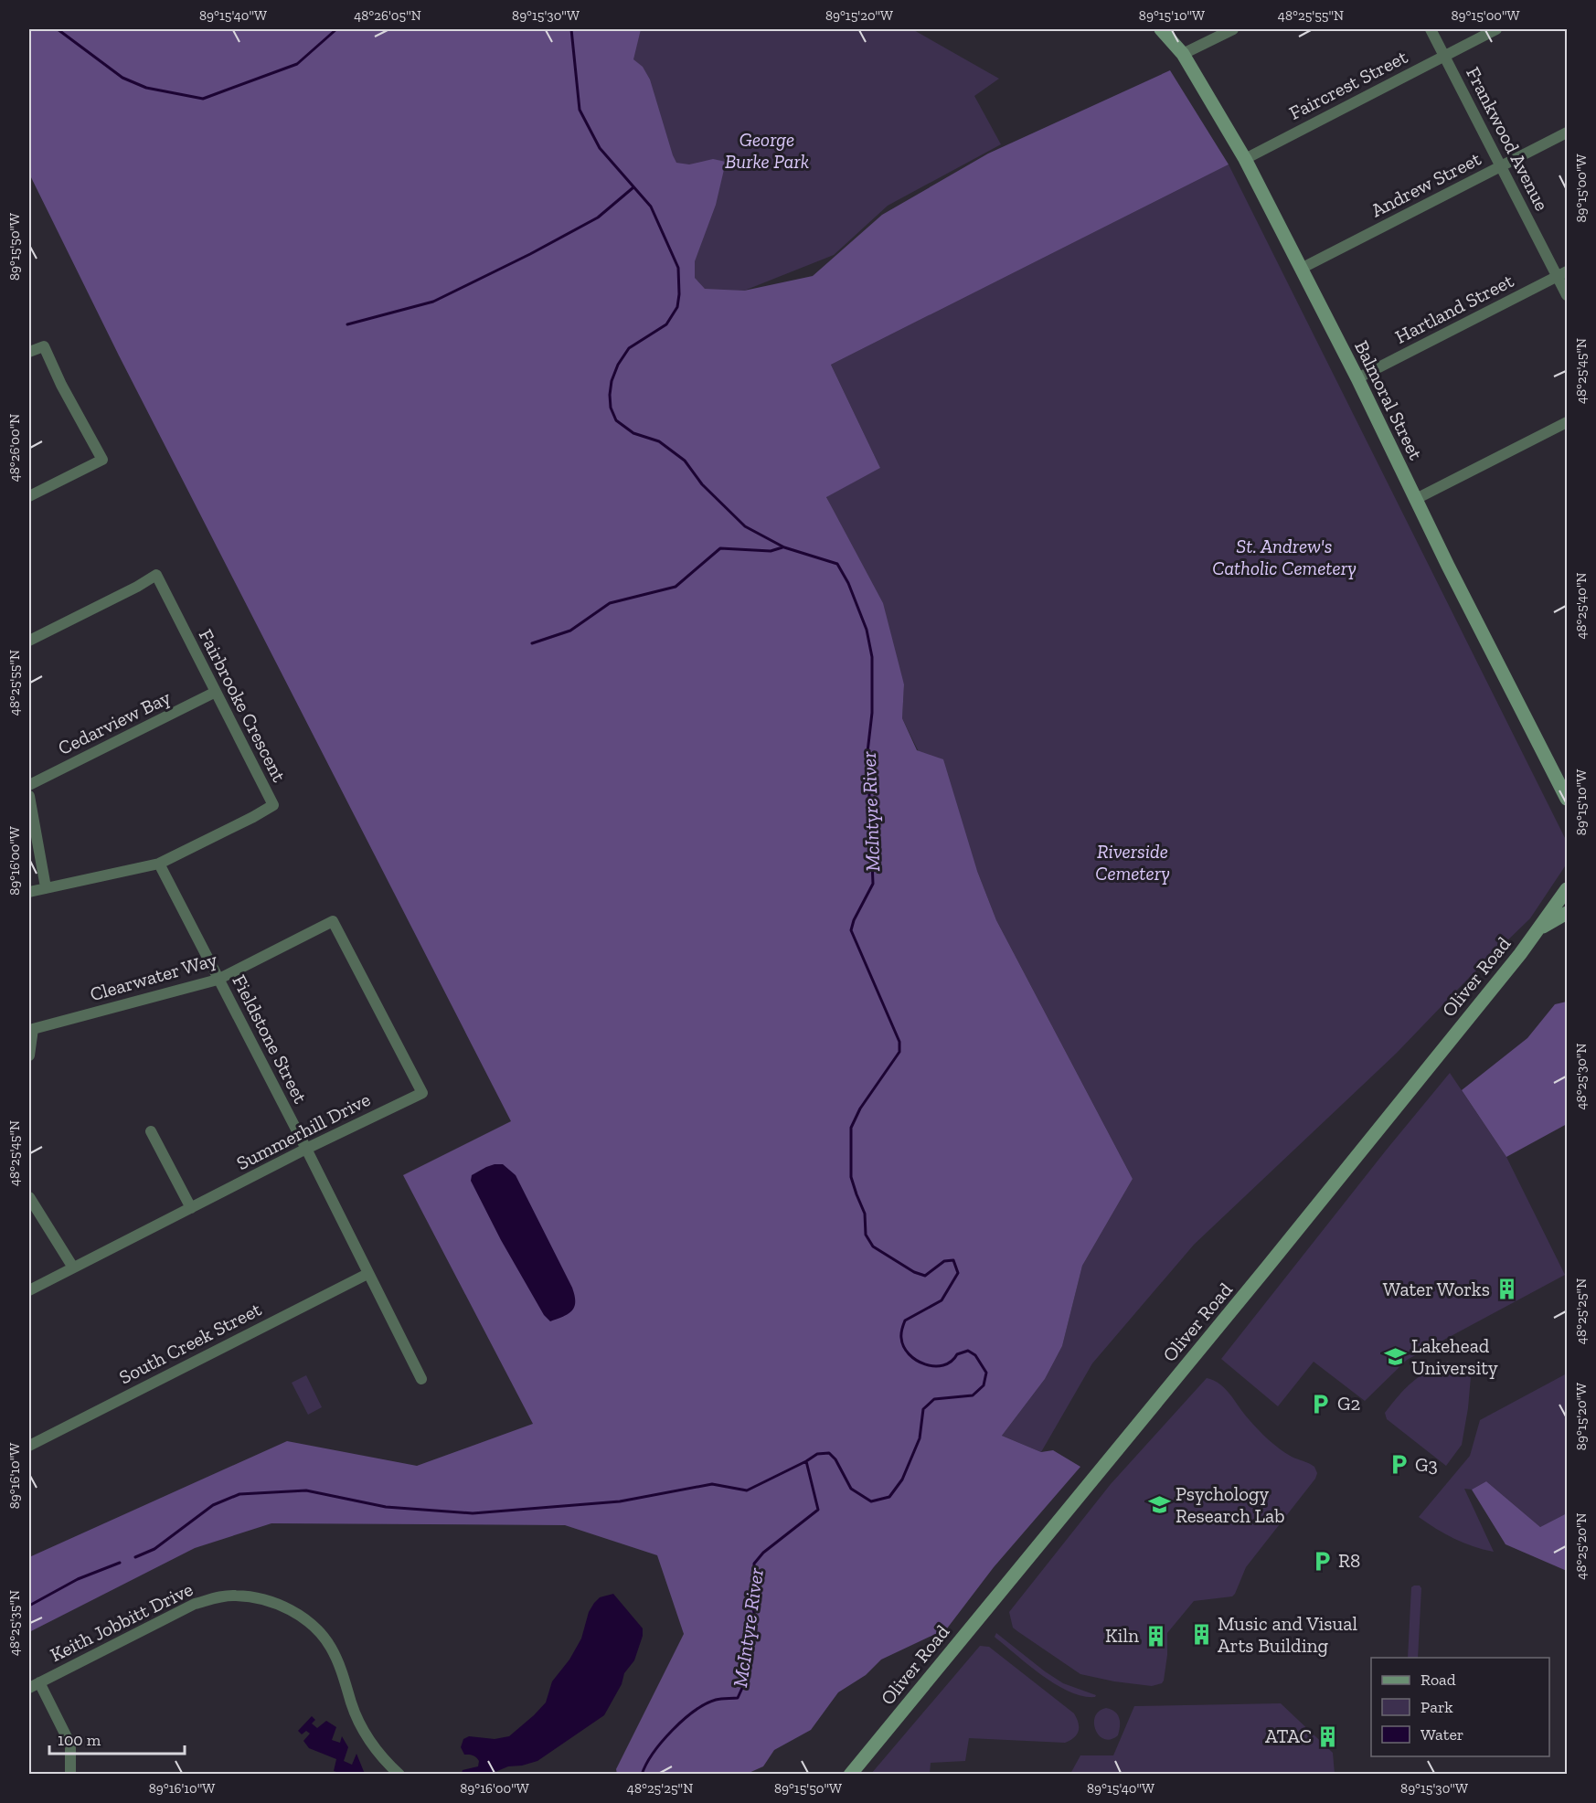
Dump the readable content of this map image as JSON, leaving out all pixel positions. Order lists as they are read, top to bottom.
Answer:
{
  "streets": {
    "main road": ["Balmoral Street", "Oliver Road"],
    "street": [
      "Faircrest Street",
      "Frankwood Avenue",
      "Andrew Street",
      "Hartland Street",
      "Fairbrooke Crescent",
      "Cedarview Bay",
      "Clearwater Way",
      "Fieldstone Street",
      "Summerhill Drive",
      "South Creek Street",
      "Keith Jobbitt Drive"
    ]
  },
  "crossings": [
    ["Faircrest Street", "Frankwood Avenue"],
    ["Faircrest Street", "Balmoral Street"],
    ["Frankwood Avenue", "Andrew Street"],
    ["Frankwood Avenue", "Hartland Street"],
    ["Andrew Street", "Balmoral Street"],
    ["Hartland Street", "Balmoral Street"],
    ["Fairbrooke Crescent", "Cedarview Bay"],
    ["Fairbrooke Crescent", "Fieldstone Street"],
    ["Clearwater Way", "Fieldstone Street"],
    ["Clearwater Way", "Summerhill Drive"],
    ["Fieldstone Street", "Summerhill Drive"],
    ["Fieldstone Street", "South Creek Street"]
  ],
  "water": ["McIntyre River"],
  "parks": ["George Burke Park", "St. Andrew's Catholic Cemetery", "Riverside Cemetery"],
  "places": {
    "building": [
      "Water Works",
      "Music and Visual Arts Building",
      "Kiln",
      "ATAC"
    ],
    "school or university": ["Lakehead University", "Psychology Research Lab"],
    "parking": ["G2", "G3", "R8"]
  },
  "legend": ["Road", "Park", "Water"],
  "scale_bar": "100 m",
  "coordinates": [
    "89°15'40\"W",
    "48°26'05\"N",
    "89°15'30\"W",
    "89°15'20\"W",
    "89°15'10\"W",
    "48°25'55\"N",
    "89°15'00\"W",
    "89°15'50\"W",
    "48°25'45\"N",
    "48°26'00\"N",
    "48°25'40\"N",
    "89°16'00\"W",
    "48°25'30\"N",
    "48°25'25\"N",
    "89°16'10\"W",
    "48°25'20\"N",
    "48°25'35\"N"
  ]
}
